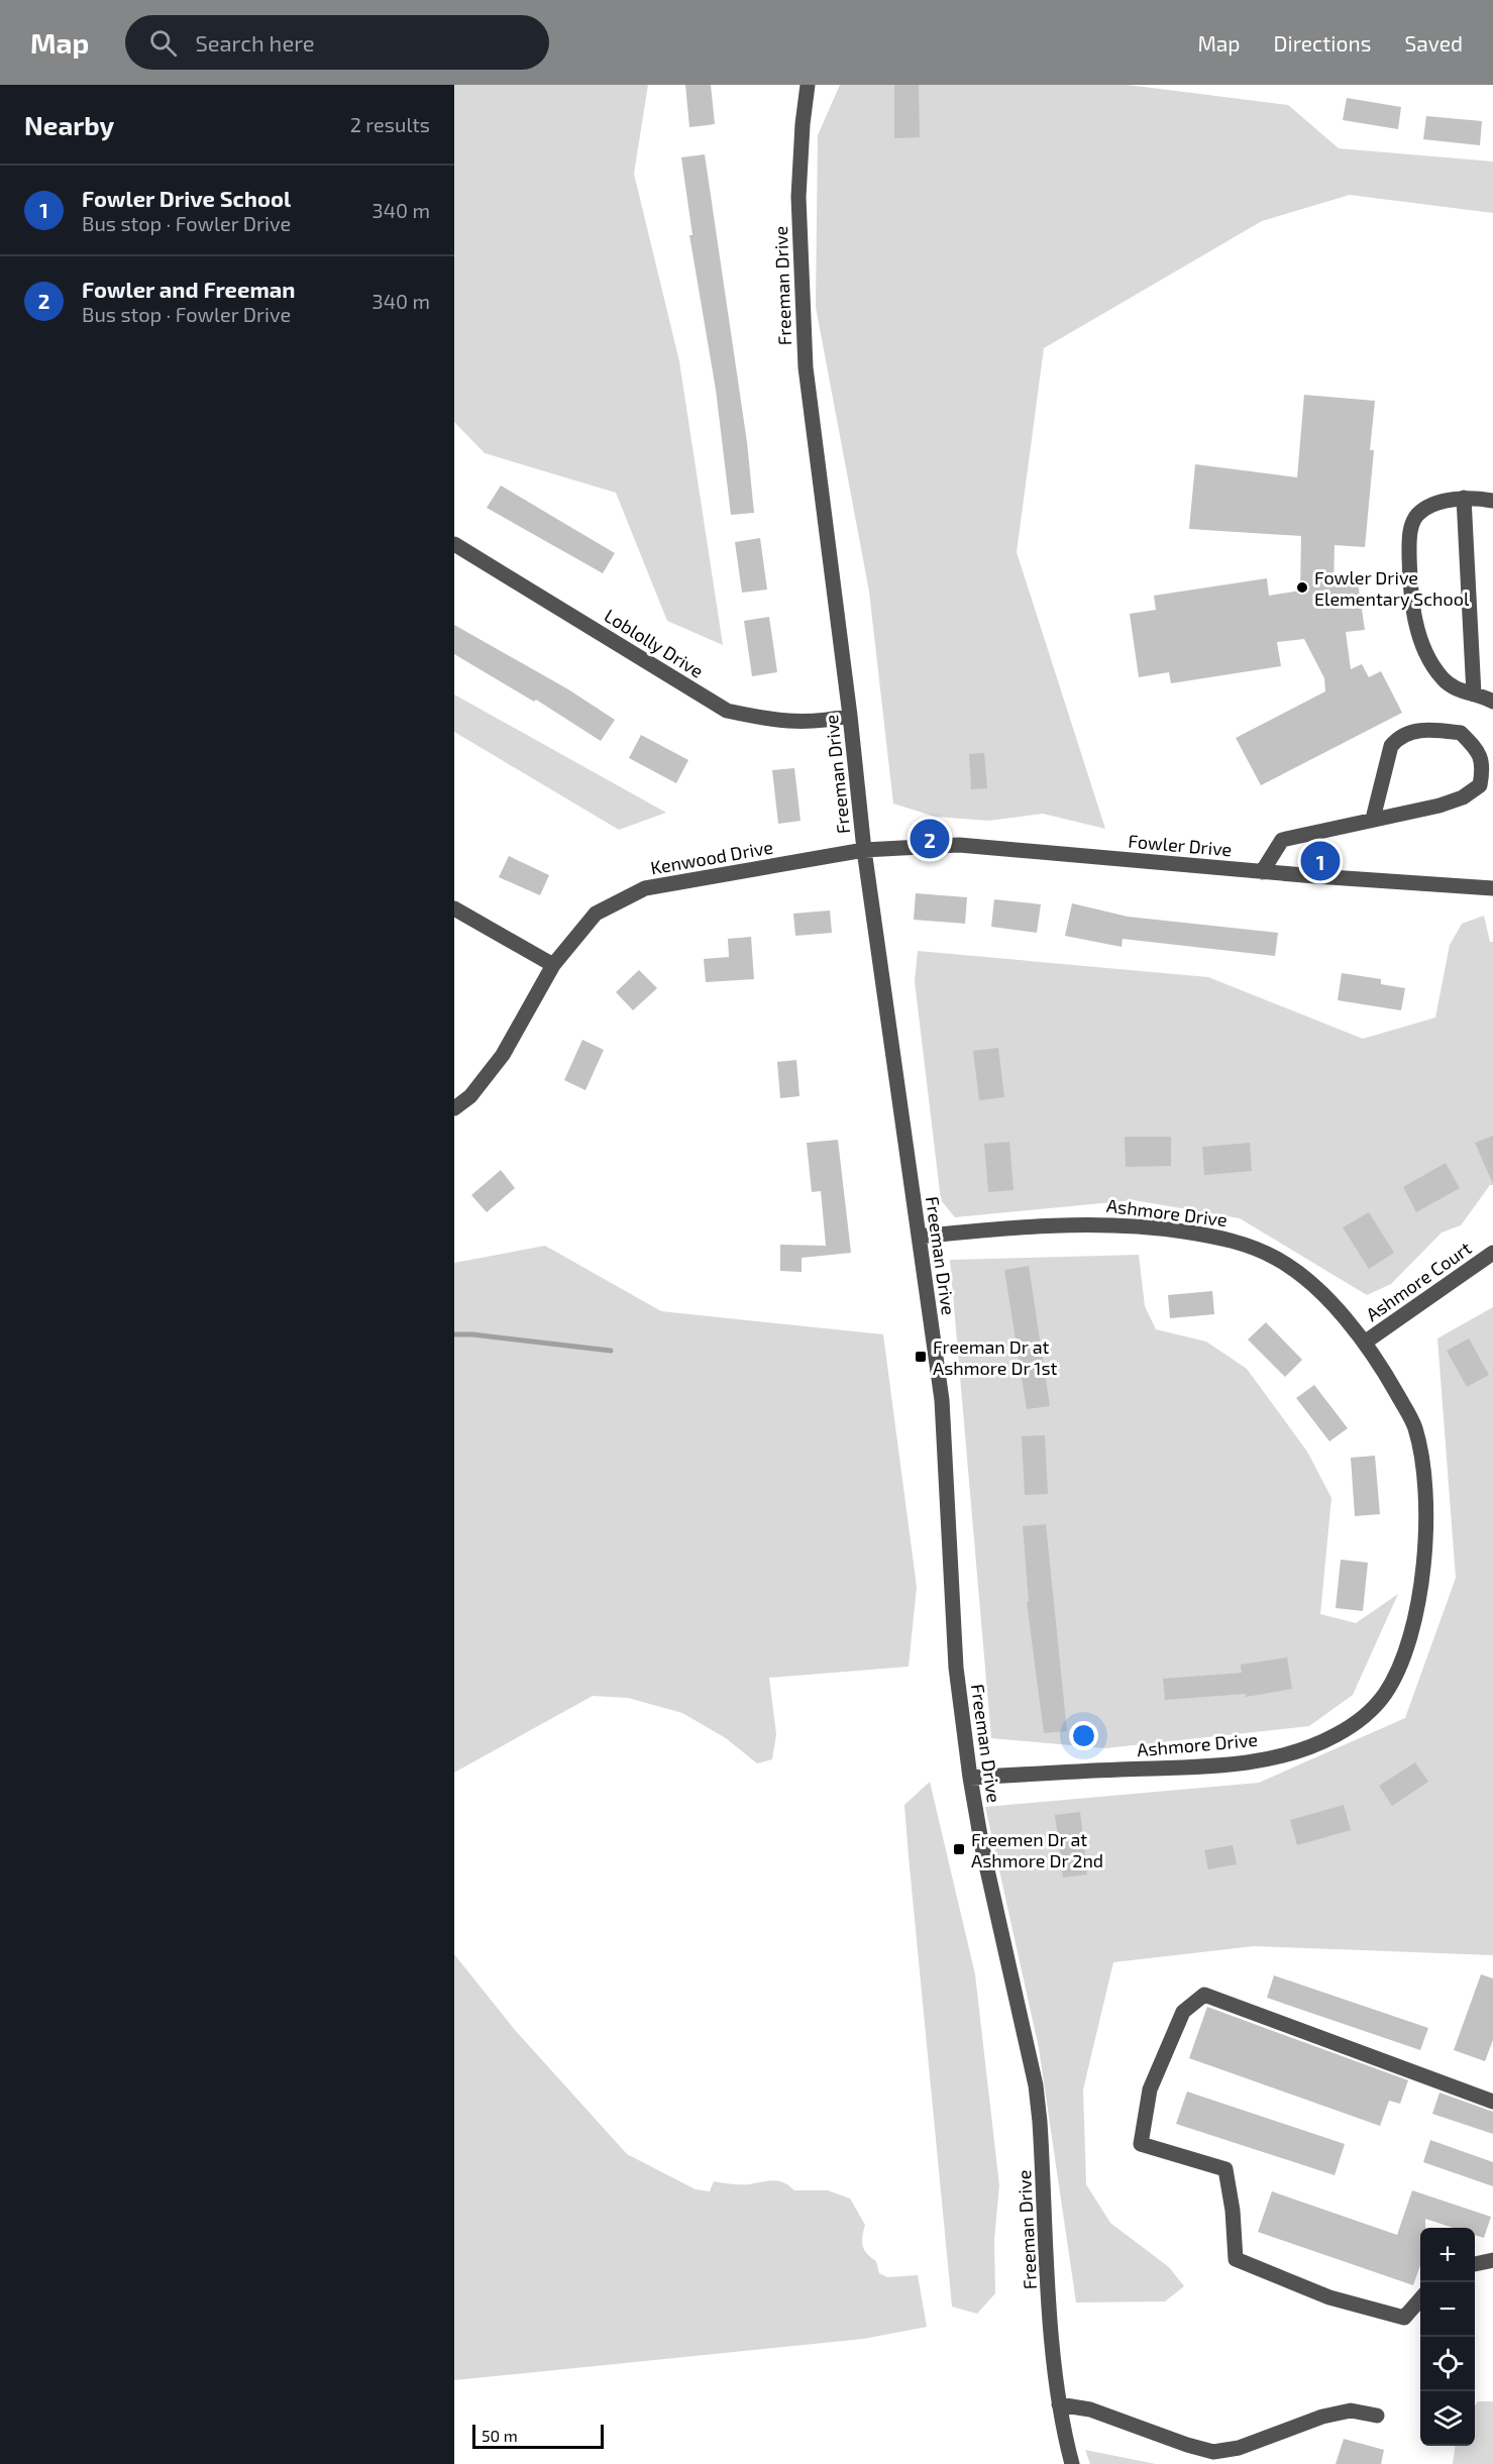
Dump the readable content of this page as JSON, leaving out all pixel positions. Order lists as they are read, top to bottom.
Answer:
{
  "streets": {
    "street": [
      "Freeman Drive",
      "Loblolly Drive",
      "Fowler Drive",
      "Kenwood Drive",
      "Ashmore Drive",
      "Ashmore Court"
    ]
  },
  "crossings": [
    ["Freeman Drive", "Loblolly Drive"],
    ["Freeman Drive", "Fowler Drive"],
    ["Freeman Drive", "Kenwood Drive"],
    ["Freeman Drive", "Ashmore Drive"],
    ["Fowler Drive", "Kenwood Drive"],
    ["Ashmore Drive", "Ashmore Court"]
  ],
  "places": {
    "other": ["Fowler Drive Elementary School"],
    "transit": ["Freeman Dr at Ashmore Dr 1st", "Freemen Dr at Ashmore Dr 2nd"]
  },
  "scale_bar": "50 m",
  "page": {
    "header": "Map",
    "search": "Search here",
    "nav": ["Map", "Directions", "Saved"],
    "heading": ["Nearby", "2 results"],
    "list": [
      {
        "mark": "1",
        "name": "Fowler Drive School",
        "note": "Bus stop · Fowler Drive",
        "value": "340 m"
      },
      {
        "mark": "2",
        "name": "Fowler and Freeman",
        "note": "Bus stop · Fowler Drive",
        "value": "340 m"
      }
    ],
    "pins": ["2", "1"],
    "map_buttons": ["+", "−"],
    "scale": "50 m"
  }
}
